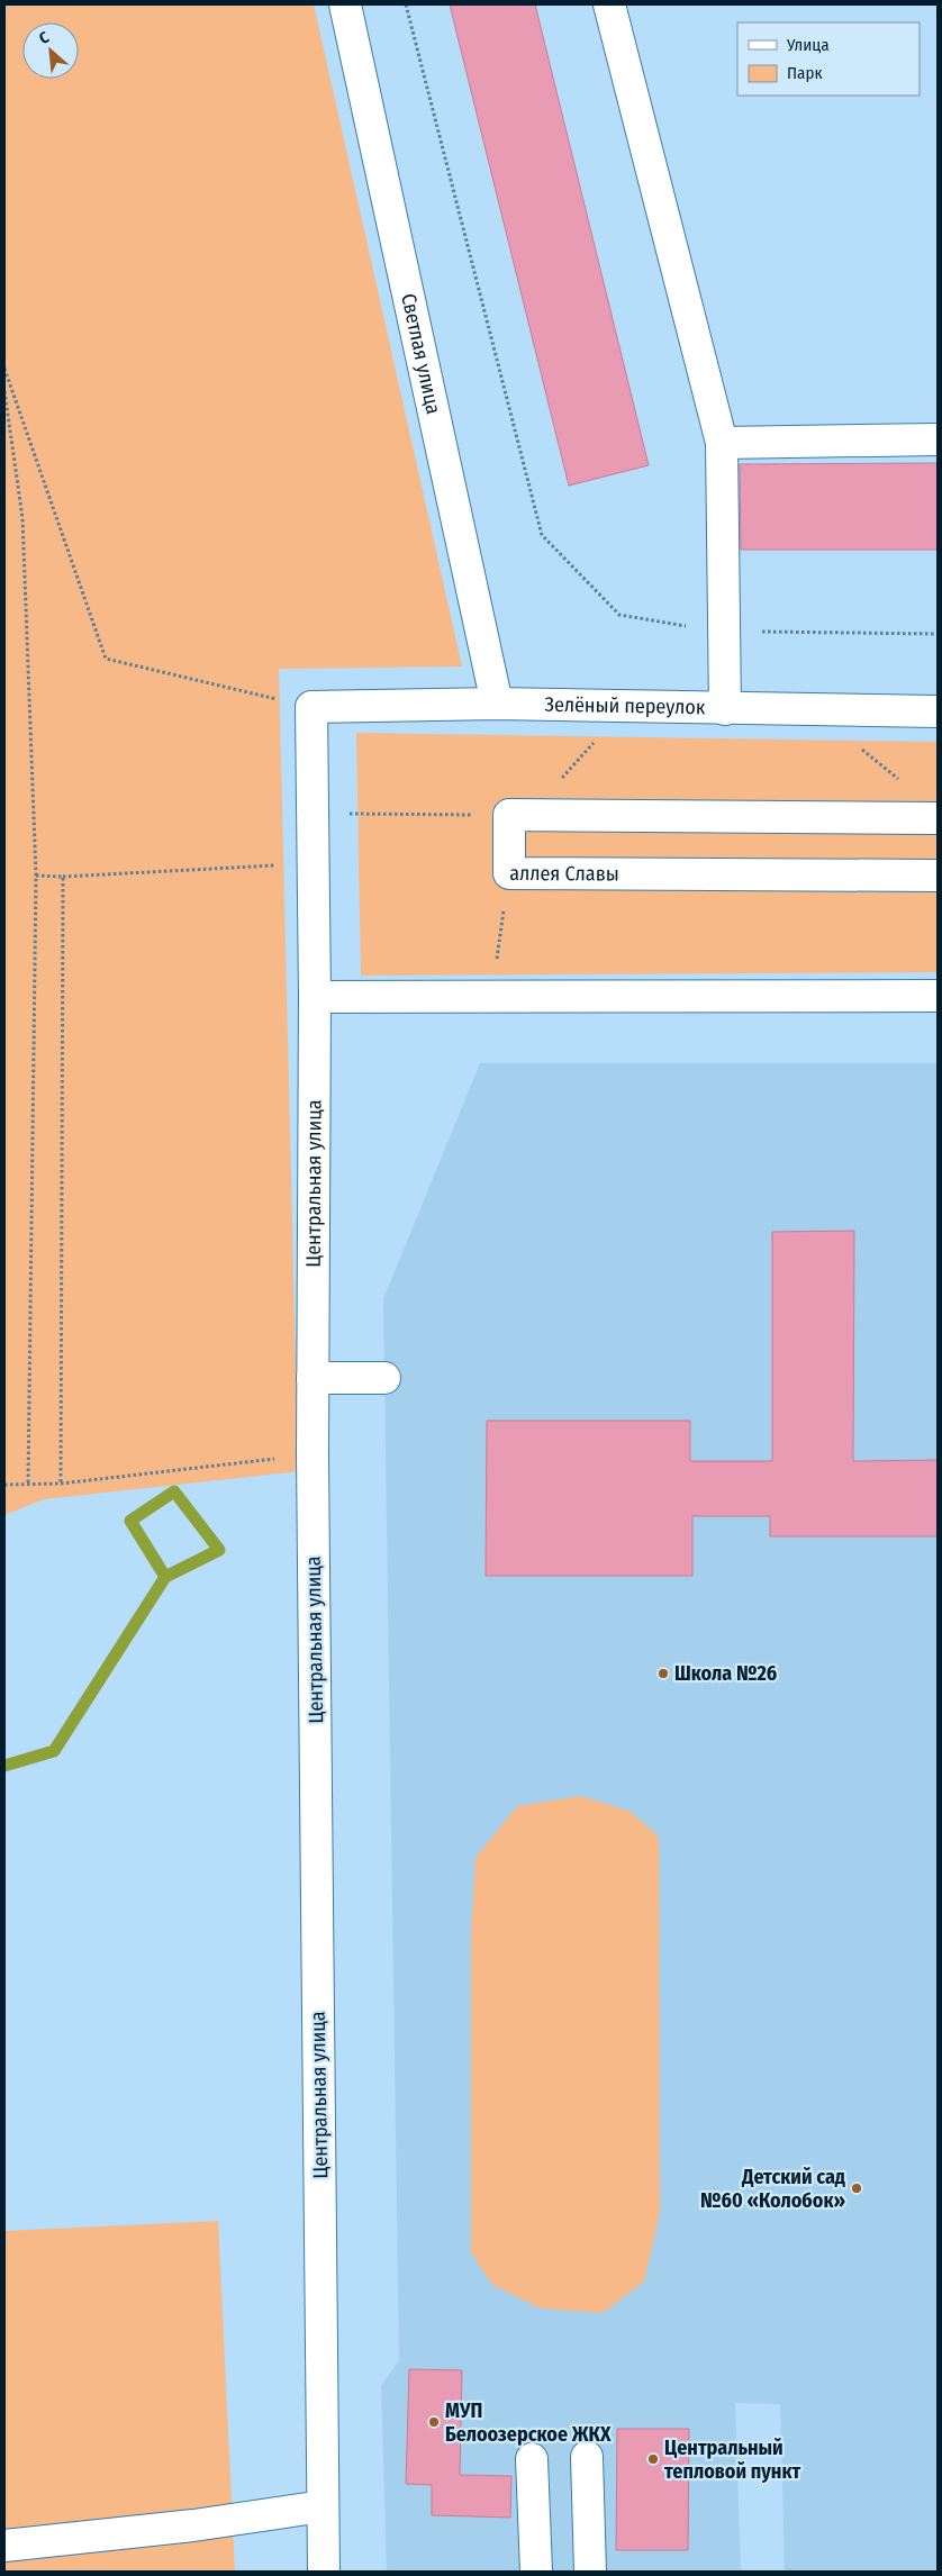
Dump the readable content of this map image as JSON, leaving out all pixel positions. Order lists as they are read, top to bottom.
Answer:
{
  "streets": {
    "street": [
      "Светлая улица",
      "Зелёный переулок",
      "аллея Славы",
      "Центральная улица"
    ]
  },
  "crossings": [
    ["Светлая улица", "Зелёный переулок"],
    ["Зелёный переулок", "Центральная улица"]
  ],
  "places": [
    "Школа №26",
    "Детский сад №60 «Колобок»",
    "МУП Белоозерское ЖКХ",
    "Центральный тепловой пункт"
  ],
  "legend": ["Улица", "Парк"],
  "north": "top left"
}
